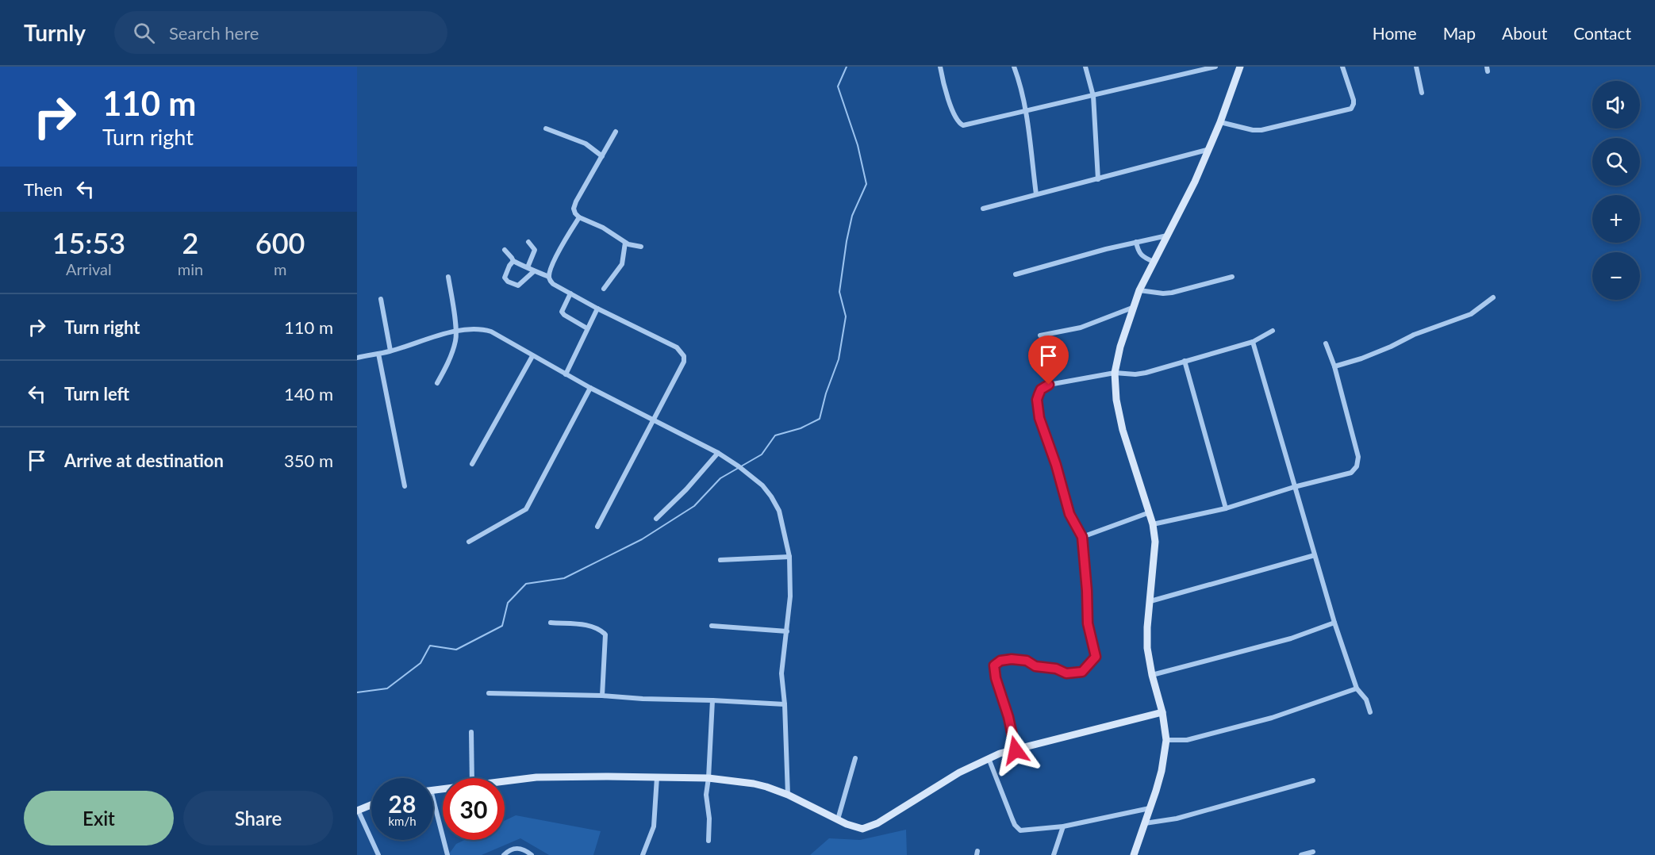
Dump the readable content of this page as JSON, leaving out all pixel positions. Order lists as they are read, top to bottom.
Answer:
{
  "page": {
    "header": "Turnly",
    "search": "Search here",
    "nav": [
      "Home",
      "Map",
      "About",
      "Contact"
    ],
    "turn": ["110 m", "Turn right"],
    "map_buttons": ["+", "−"],
    "then": "Then",
    "eta": [
      "15:53",
      "Arrival",
      "2",
      "min",
      "600",
      "m"
    ],
    "list": [
      {
        "name": "Turn right",
        "value": "110 m"
      },
      {
        "name": "Turn left",
        "value": "140 m"
      },
      {
        "name": "Arrive at destination",
        "value": "350 m"
      }
    ],
    "speed": "28 km/h",
    "limit": "30",
    "buttons": ["Exit", "Share"]
  }
}
